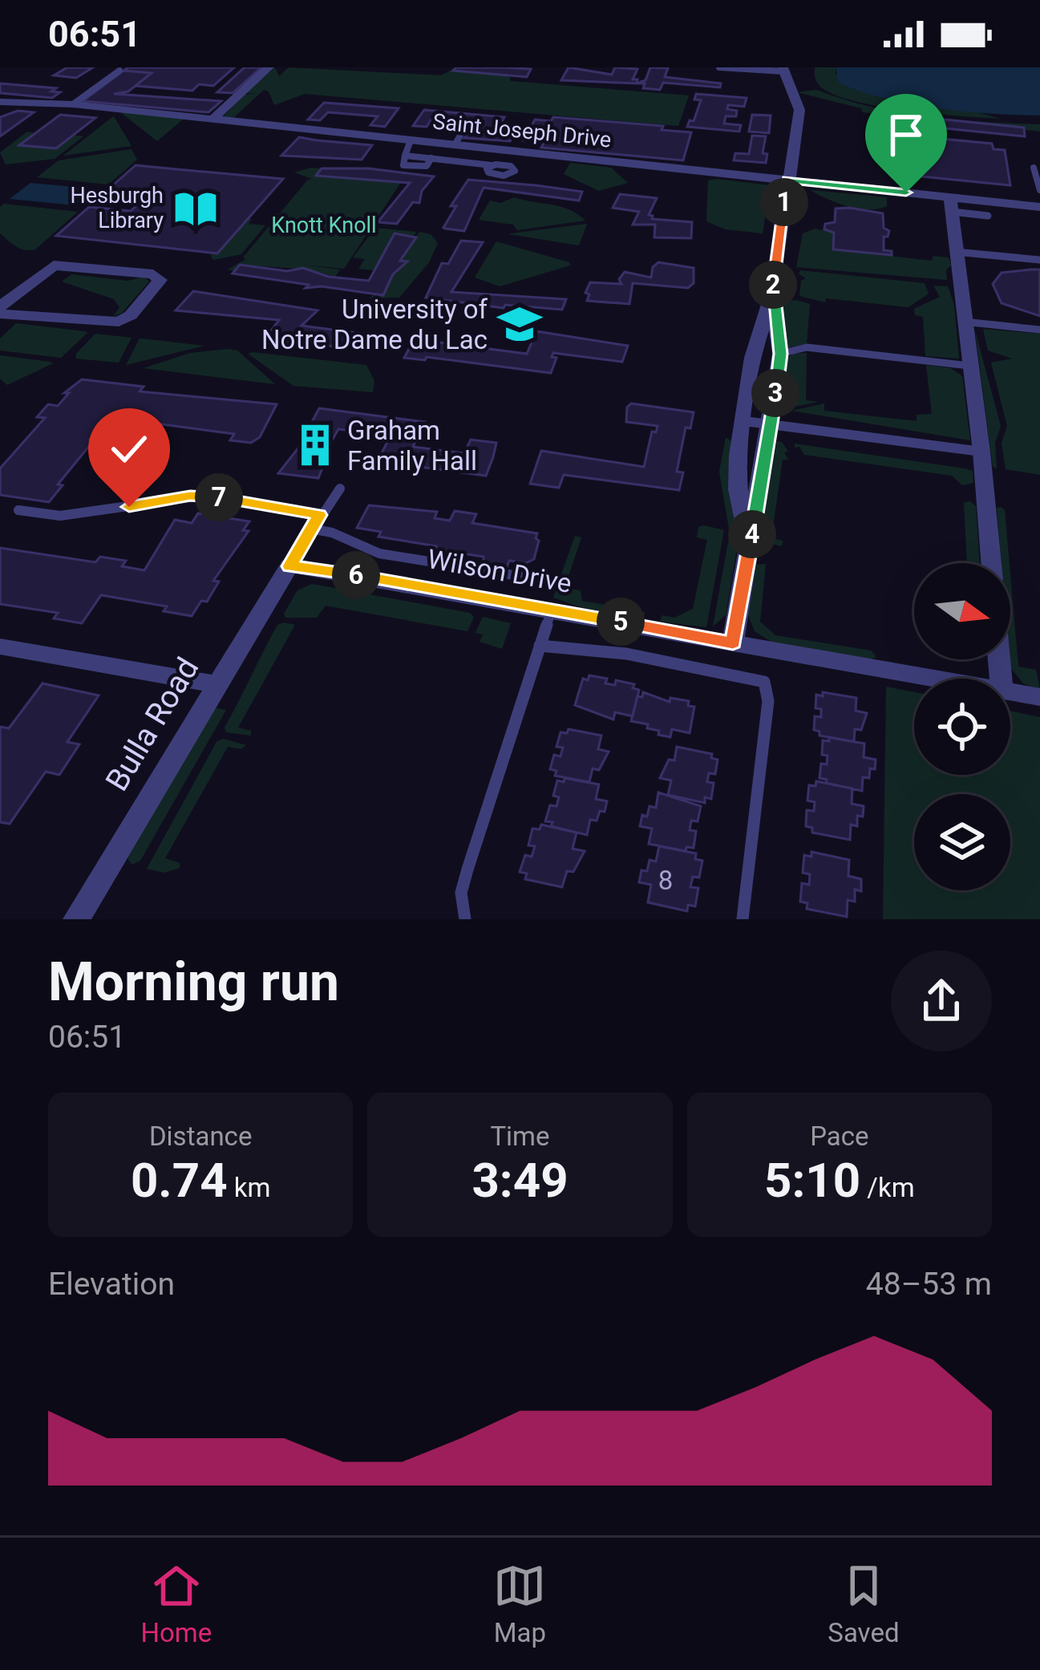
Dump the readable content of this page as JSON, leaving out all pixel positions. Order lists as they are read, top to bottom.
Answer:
{
  "streets": {
    "street": ["Saint Joseph Drive", "Wilson Drive", "Bulla Road"]
  },
  "crossings": [
    ["Wilson Drive", "Bulla Road"]
  ],
  "parks": ["Knott Knoll"],
  "places": {
    "library": ["Hesburgh Library"],
    "school or university": ["University of Notre Dame du Lac"],
    "building": ["Graham Family Hall"]
  },
  "house_numbers": ["8"],
  "north": "right",
  "page": {
    "status": "06:51",
    "pins": [
      "1",
      "2",
      "3",
      "7",
      "4",
      "6",
      "5"
    ],
    "heading": ["Morning run", "06:51"],
    "stats": [
      ["Distance", "0.74 km"],
      ["Time", "3:49"],
      ["Pace", "5:10 /km"]
    ],
    "chart": ["Elevation", "48–53 m"],
    "tabs": ["Home", "Map", "Saved"]
  }
}
